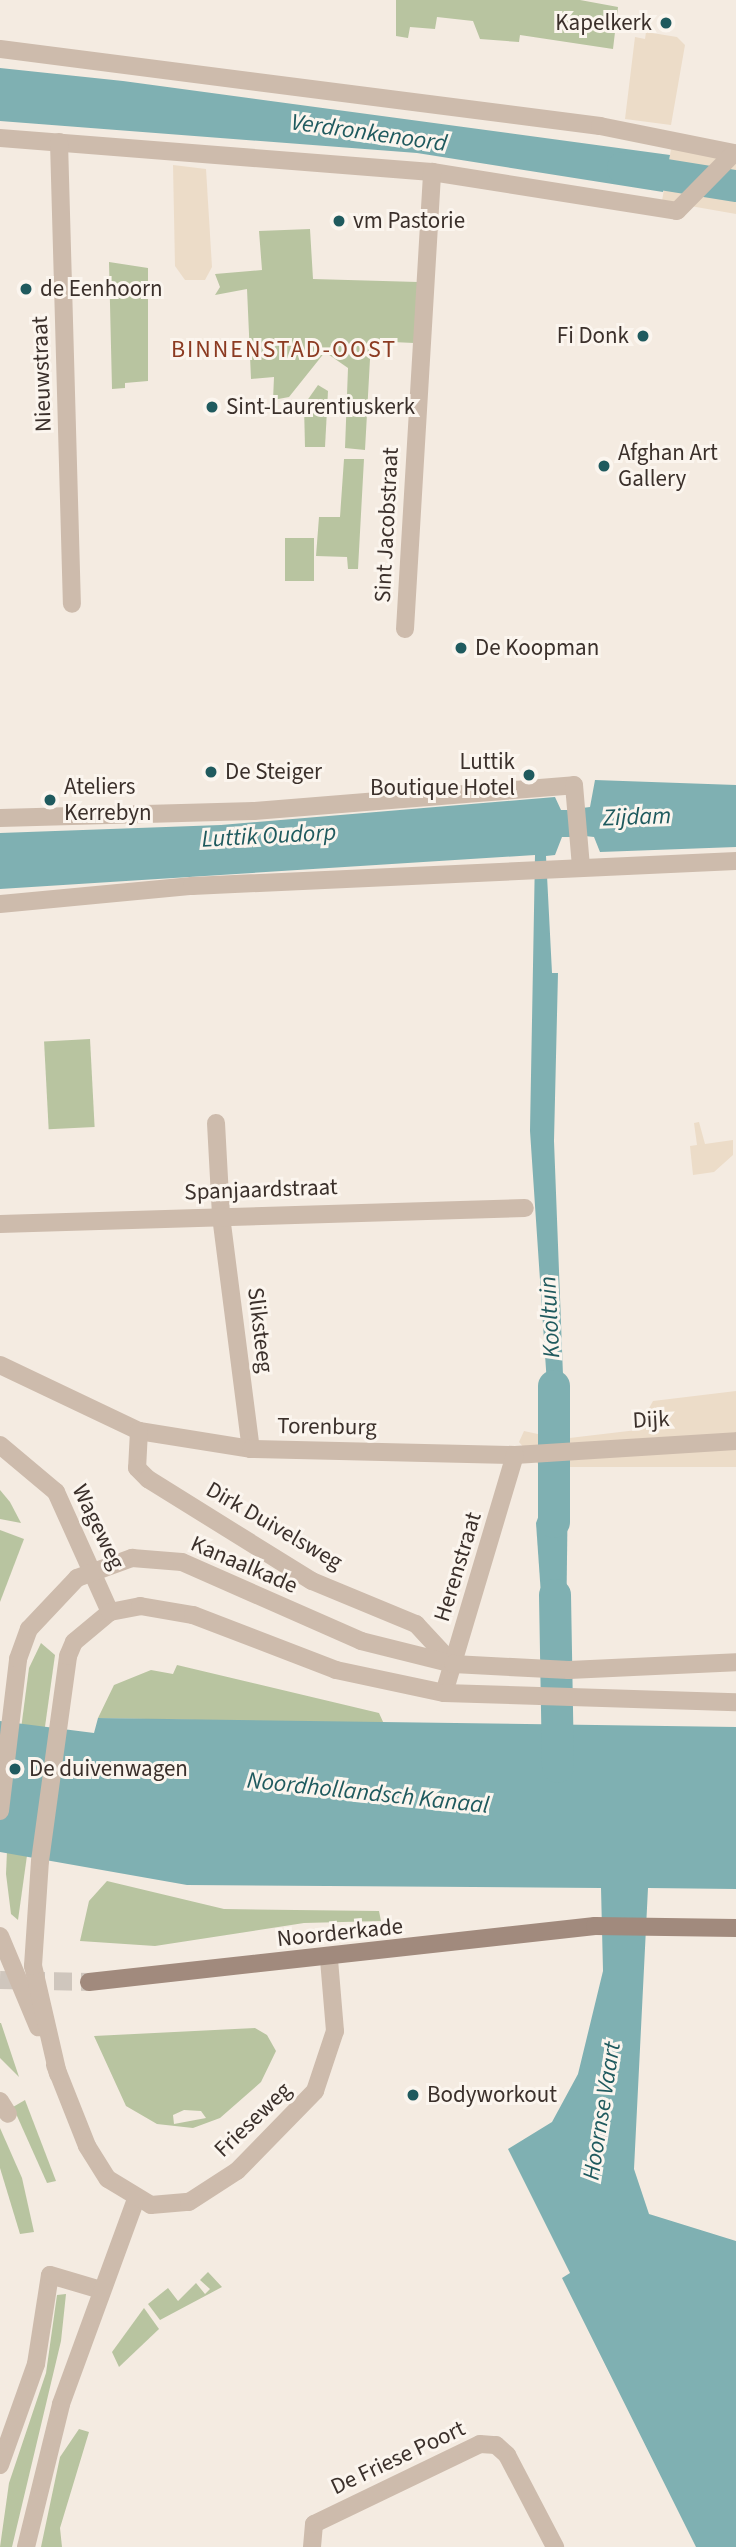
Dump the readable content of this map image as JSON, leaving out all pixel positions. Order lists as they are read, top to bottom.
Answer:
{
  "streets": {
    "main road": ["Noorderkade"],
    "street": [
      "Nieuwstraat",
      "Sint Jacobstraat",
      "Spanjaardstraat",
      "Sliksteeg",
      "Dijk",
      "Torenburg",
      "Dirk Duivelsweg",
      "Wageweg",
      "Kanaalkade",
      "Herenstraat",
      "Frieseweg",
      "De Friese Poort"
    ]
  },
  "crossings": [
    ["Spanjaardstraat", "Sliksteeg"],
    ["Sliksteeg", "Torenburg"],
    ["Dijk", "Torenburg"],
    ["Dijk", "Herenstraat"],
    ["Torenburg", "Dirk Duivelsweg"],
    ["Torenburg", "Herenstraat"],
    ["Dirk Duivelsweg", "Kanaalkade"],
    ["Dirk Duivelsweg", "Herenstraat"],
    ["Wageweg", "Kanaalkade"],
    ["Wageweg", "Frieseweg"],
    ["Kanaalkade", "Herenstraat"],
    ["Noorderkade", "Frieseweg"]
  ],
  "districts": ["BINNENSTAD-OOST"],
  "water": [
    "Verdronkenoord",
    "Zijdam",
    "Luttik Oudorp",
    "Kooltuin",
    "Noordhollandsch Kanaal",
    "Hoornse Vaart"
  ],
  "places": [
    "Kapelkerk",
    "vm Pastorie",
    "de Eenhoorn",
    "Fi Donk",
    "Sint-Laurentiuskerk",
    "Afghan Art Gallery",
    "De Koopman",
    "De Steiger",
    "Luttik Boutique Hotel",
    "Ateliers Kerrebyn",
    "De duivenwagen",
    "Bodyworkout"
  ]
}
